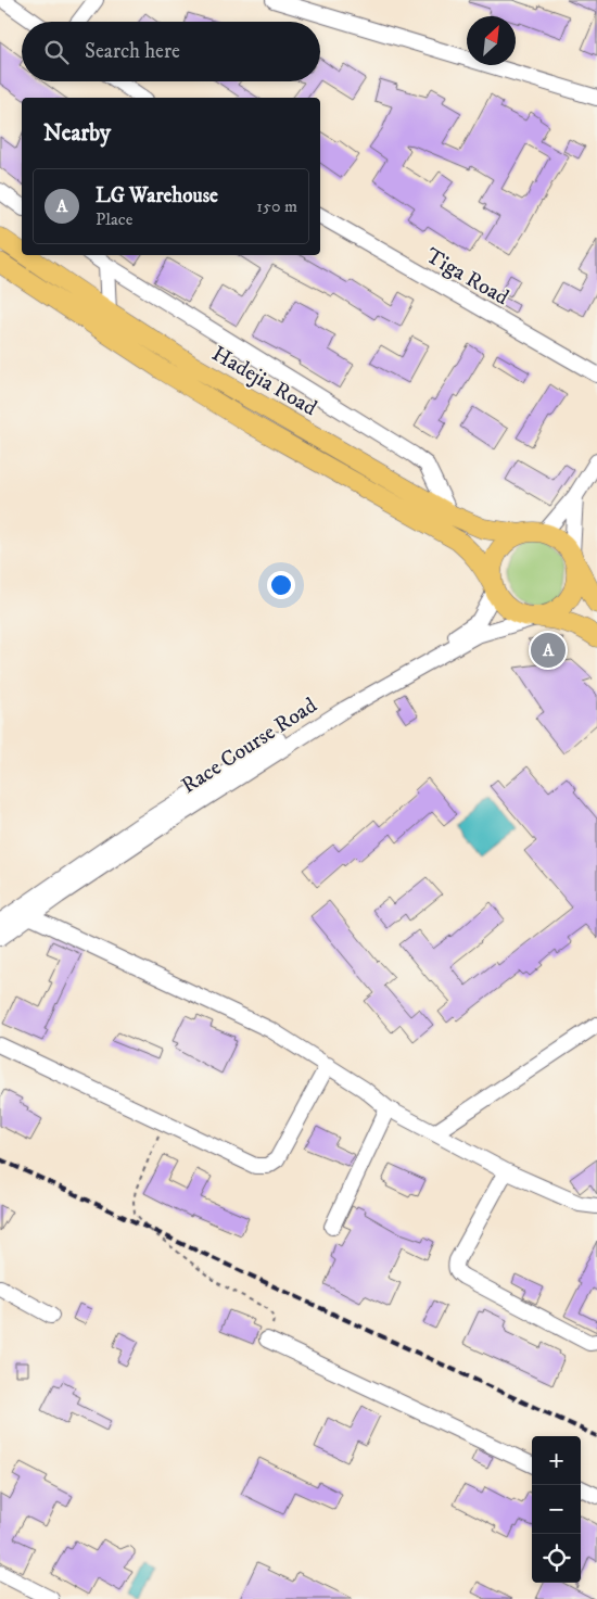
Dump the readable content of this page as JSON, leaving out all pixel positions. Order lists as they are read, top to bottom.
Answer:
{
  "streets": {
    "main road": ["Hadejia Road"],
    "street": ["Tiga Road", "Race Course Road"]
  },
  "crossings": [
    ["Hadejia Road", "Race Course Road"]
  ],
  "north": "top right",
  "page": {
    "search": "Search here",
    "heading": "Nearby",
    "list": [
      {
        "mark": "A",
        "name": "LG Warehouse",
        "note": "Place",
        "value": "150 m"
      }
    ],
    "pins": "A",
    "map_buttons": ["+", "−"]
  }
}
